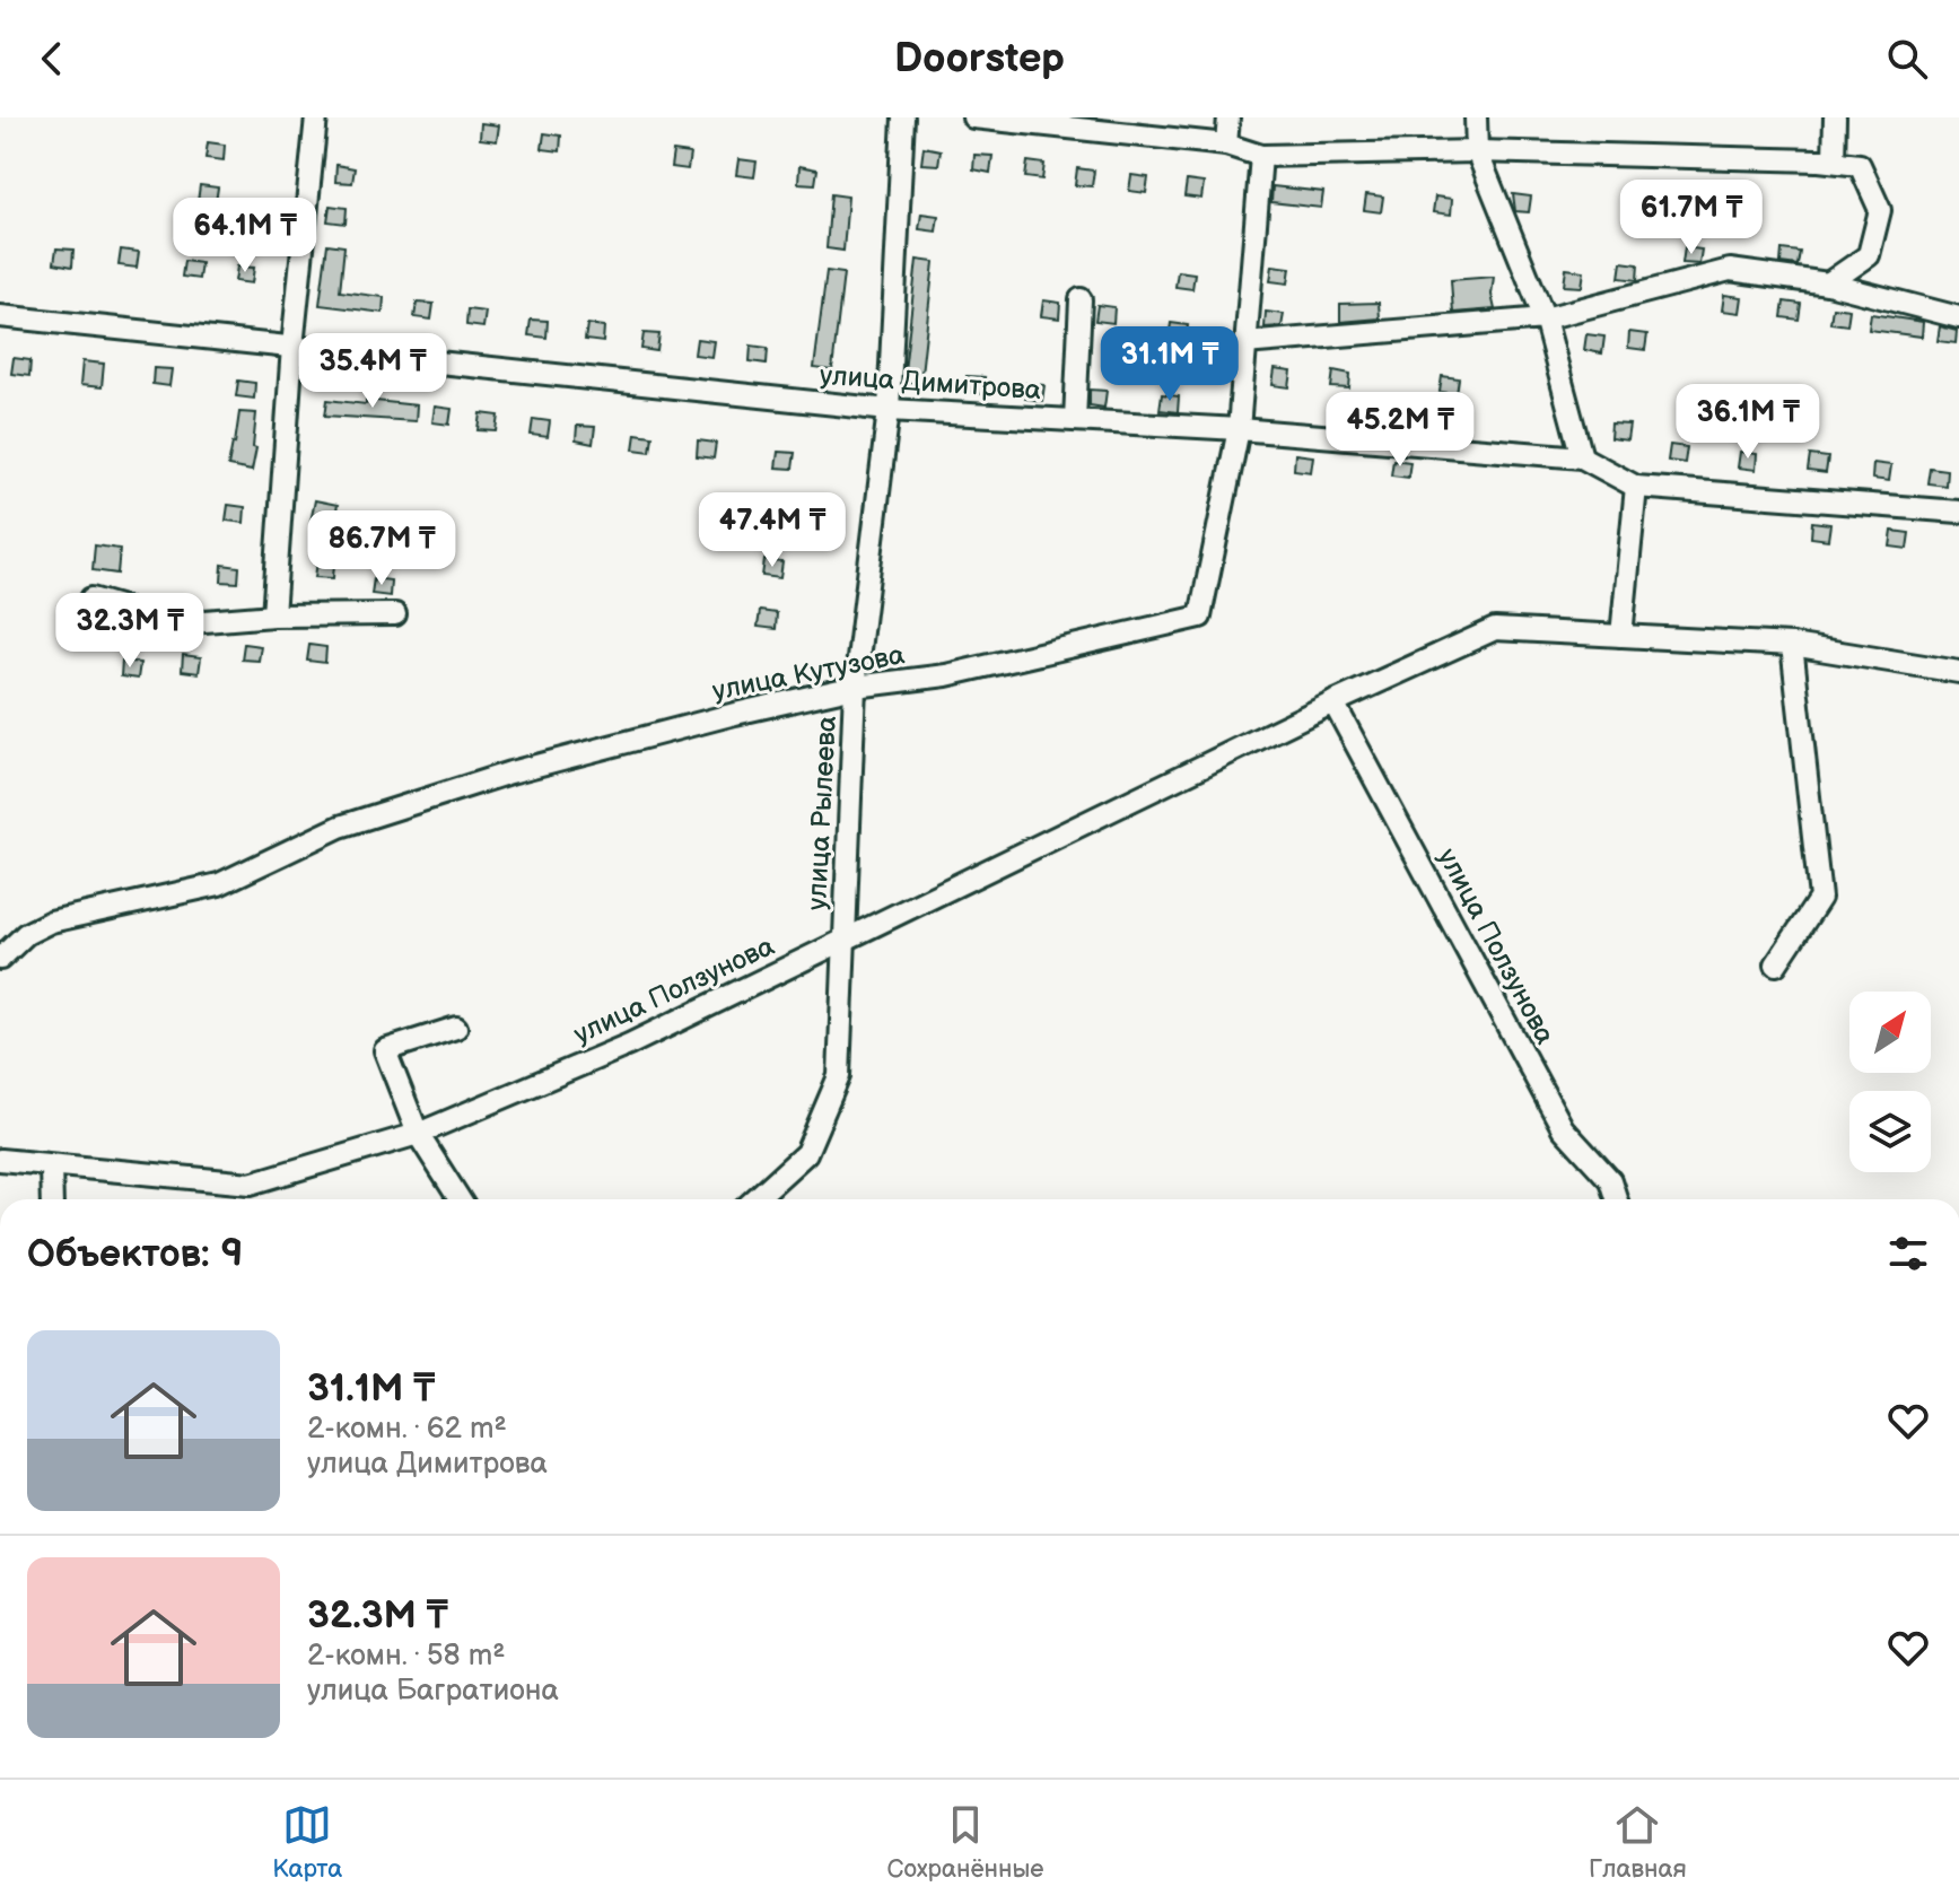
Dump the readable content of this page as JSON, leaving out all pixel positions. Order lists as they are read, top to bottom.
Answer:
{
  "streets": {
    "street": [
      "улица Димитрова",
      "улица Кутузова",
      "улица Рылеева",
      "улица Ползунова"
    ]
  },
  "crossings": [
    ["улица Димитрова", "улица Кутузова"],
    ["улица Димитрова", "улица Рылеева"],
    ["улица Кутузова", "улица Рылеева"],
    ["улица Рылеева", "улица Ползунова"]
  ],
  "north": "top right",
  "page": {
    "header": "Doorstep",
    "price": [
      "61.7M ₸",
      "64.1M ₸",
      "31.1M ₸",
      "35.4M ₸",
      "36.1M ₸",
      "45.2M ₸",
      "47.4M ₸",
      "86.7M ₸",
      "32.3M ₸"
    ],
    "heading": "Объектов: 9",
    "list": [
      {
        "name": "31.1M ₸",
        "note": "2-комн. · 62 m² · улица Димитрова"
      },
      {
        "name": "32.3M ₸",
        "note": "2-комн. · 58 m² · улица Багратиона"
      }
    ],
    "tabs": ["Карта", "Сохранённые", "Главная"]
  }
}
